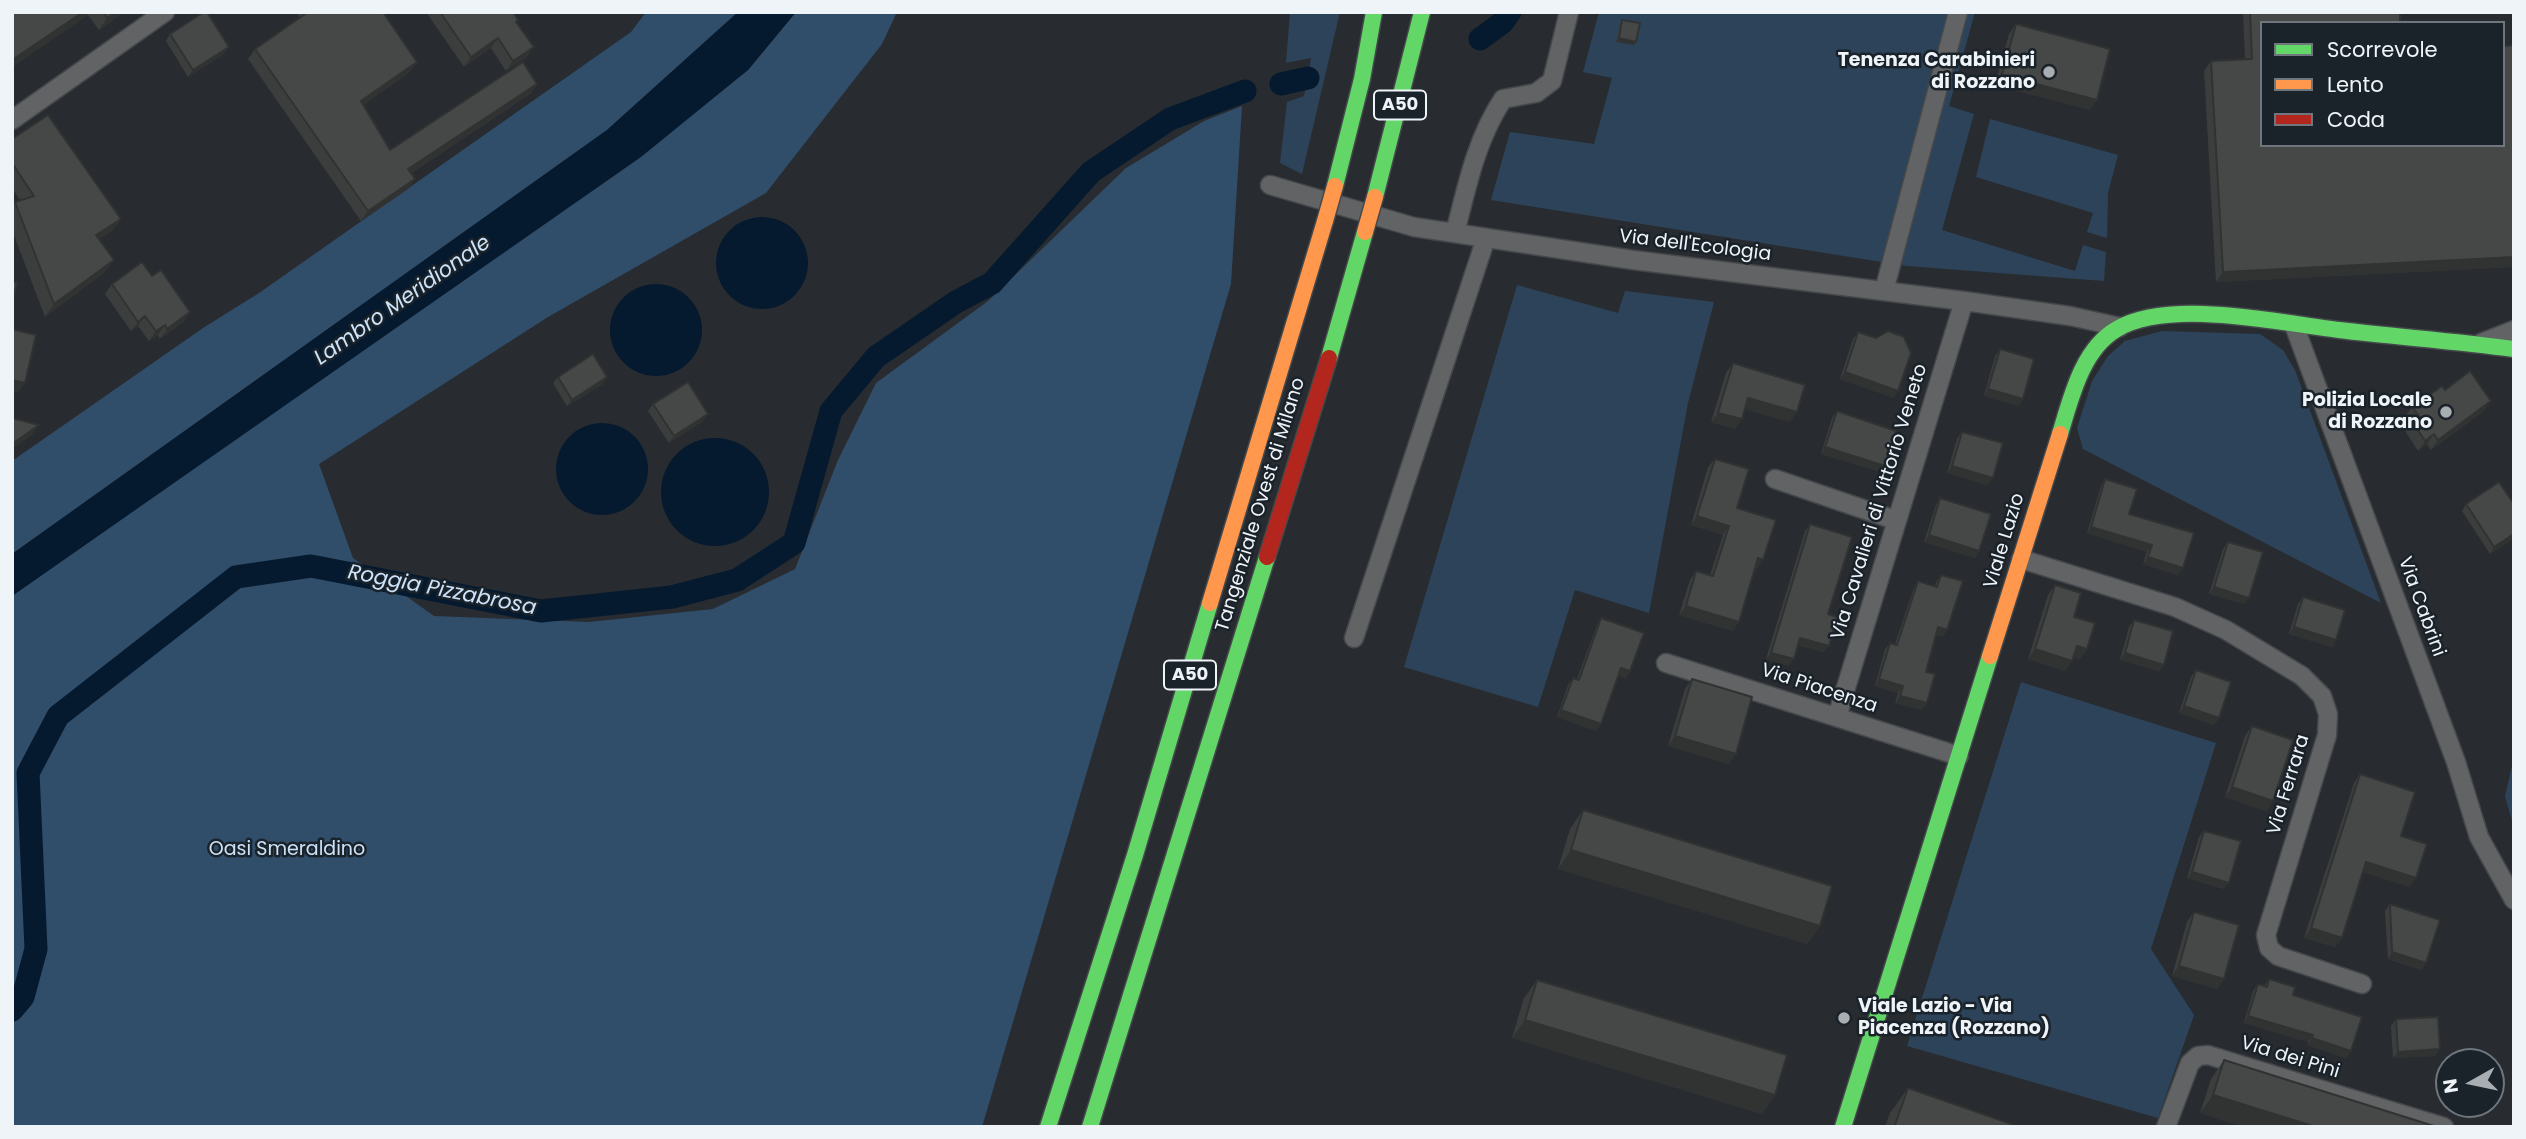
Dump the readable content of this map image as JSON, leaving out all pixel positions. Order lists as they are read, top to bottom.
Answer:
{
  "streets": {
    "main road": ["A50", "Tangenziale Ovest di Milano", "Viale Lazio"],
    "street": [
      "Via dell'Ecologia",
      "Via Cavalieri di Vittorio Veneto",
      "Via Cabrini",
      "Via Piacenza",
      "Via Ferrara",
      "Via dei Pini"
    ]
  },
  "crossings": [
    ["Via dell'Ecologia", "Via Cavalieri di Vittorio Veneto"],
    ["Via dell'Ecologia", "Viale Lazio"],
    ["Via Cavalieri di Vittorio Veneto", "Via Piacenza"],
    ["Viale Lazio", "Via Cabrini"],
    ["Viale Lazio", "Via Piacenza"],
    ["Viale Lazio", "Via Ferrara"]
  ],
  "water": ["Lambro Meridionale", "Roggia Pizzabrosa"],
  "parks": ["Oasi Smeraldino"],
  "places": ["Tenenza Carabinieri di Rozzano", "Polizia Locale di Rozzano", "Viale Lazio - Via Piacenza (Rozzano)"],
  "legend": ["Scorrevole", "Lento", "Coda"],
  "north": "left"
}
